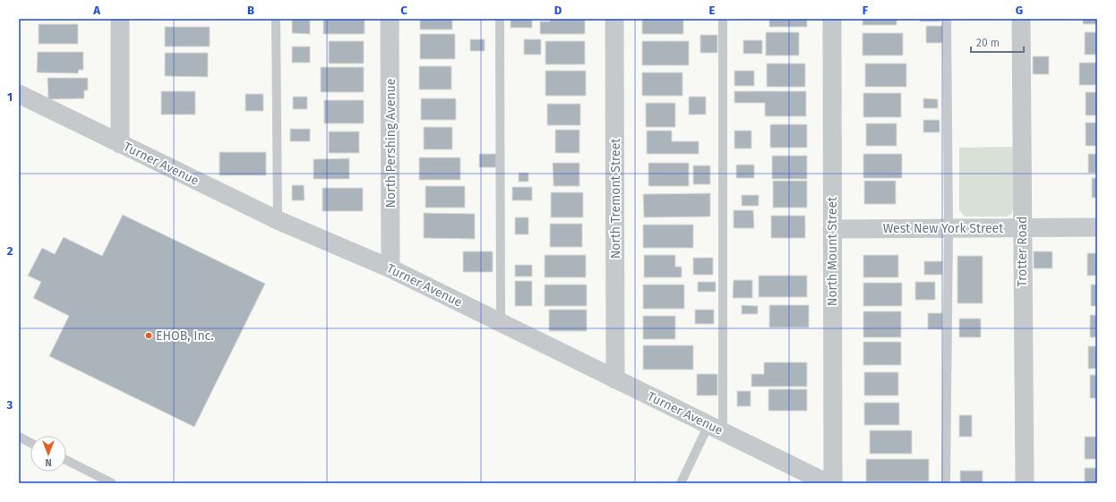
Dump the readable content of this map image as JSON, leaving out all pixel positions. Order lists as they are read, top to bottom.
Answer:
{
  "streets": {
    "street": [
      "North Pershing Avenue",
      "Turner Avenue",
      "North Tremont Street",
      "West New York Street",
      "North Mount Street",
      "Trotter Road"
    ]
  },
  "crossings": [
    ["North Pershing Avenue", "Turner Avenue"],
    ["Turner Avenue", "North Tremont Street"],
    ["West New York Street", "North Mount Street"],
    ["West New York Street", "Trotter Road"]
  ],
  "places": ["EHOB, Inc."],
  "scale_bar": "20 m",
  "north": "bottom",
  "grid": {
    "columns": [
      "A",
      "B",
      "C",
      "D",
      "E",
      "F",
      "G"
    ],
    "rows": ["1", "2", "3"]
  }
}
